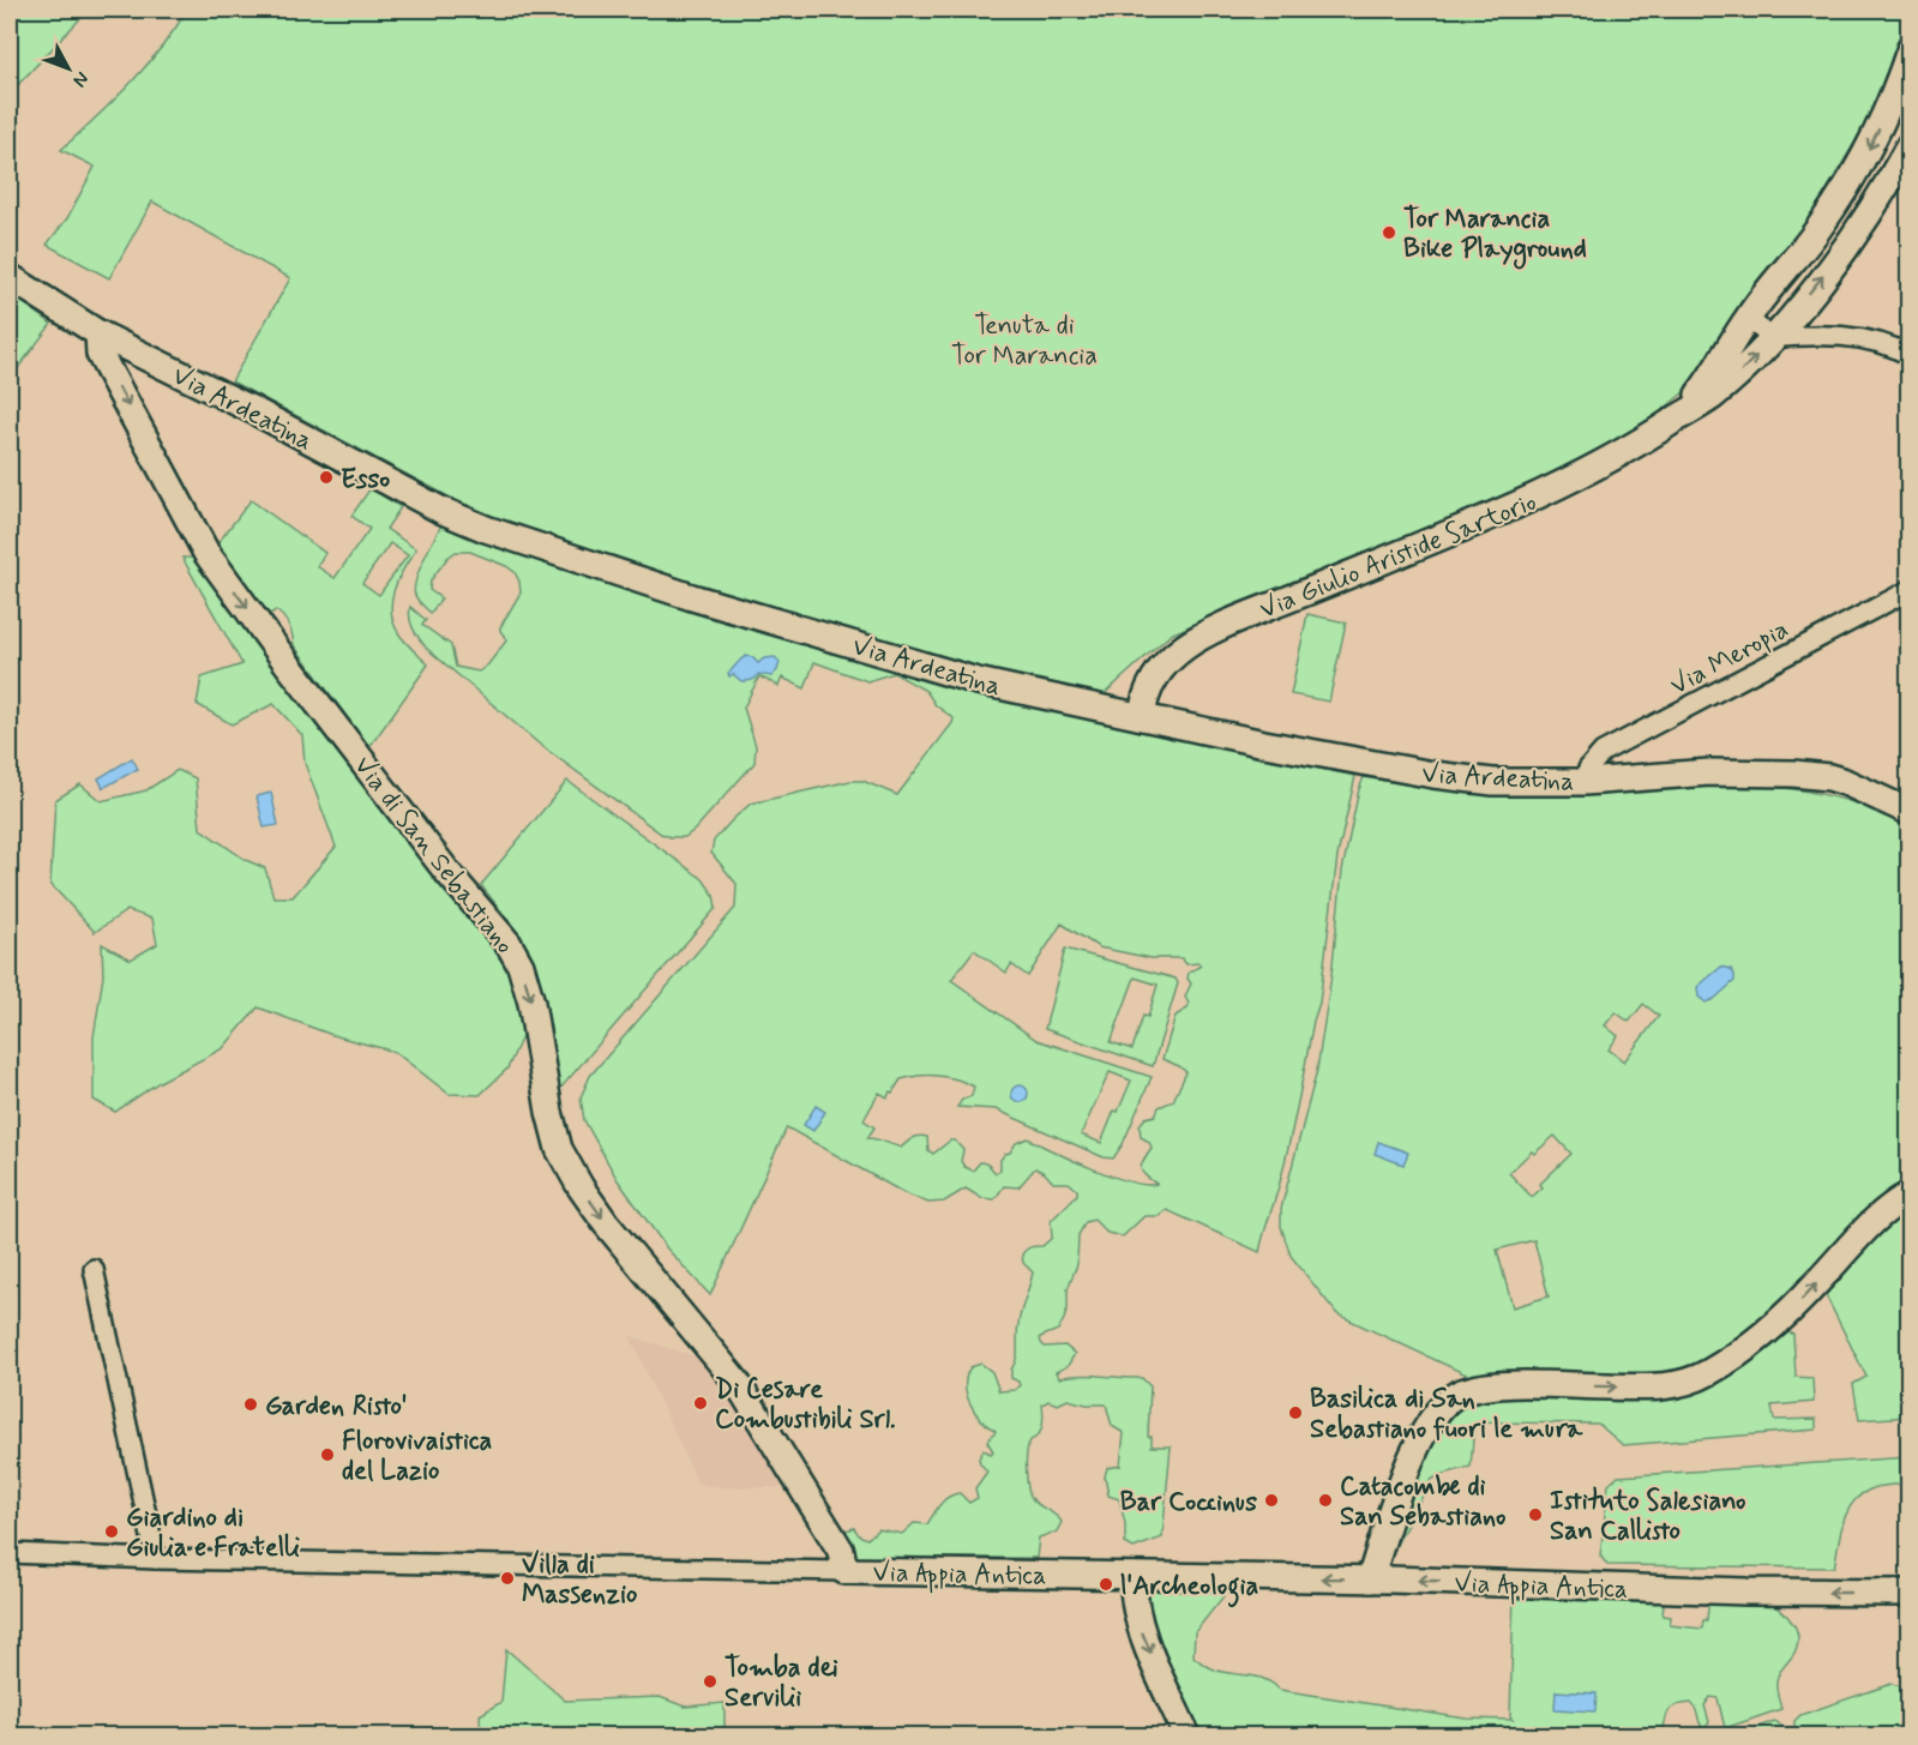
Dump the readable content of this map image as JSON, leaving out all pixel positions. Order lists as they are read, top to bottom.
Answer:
{
  "streets": {
    "main road": [
      "Via Ardeatina",
      "Via Giulio Aristide Sartorio",
      "Via di San Sebastiano",
      "Via Appia Antica"
    ],
    "street": ["Via Meropia"]
  },
  "crossings": [
    ["Via Ardeatina", "Via Giulio Aristide Sartorio"],
    ["Via Ardeatina", "Via Meropia"],
    ["Via Ardeatina", "Via di San Sebastiano"],
    ["Via di San Sebastiano", "Via Appia Antica"]
  ],
  "one_way": ["Via di San Sebastiano", "Via Appia Antica"],
  "parks": ["Tenuta di Tor Marancia"],
  "places": [
    "Tor Marancia Bike Playground",
    "Esso",
    "Di Cesare Combustibili Srl.",
    "Garden Risto'",
    "Basilica di San Sebastiano fuori le mura",
    "Florovivaistica del Lazio",
    "Bar Coccinus",
    "Catacombe di San Sebastiano",
    "Istituto Salesiano San Callisto",
    "Giardino di Giulia e Fratelli",
    "Villa di Massenzio",
    "l'Archeologia",
    "Tomba dei Servilii"
  ],
  "north": "bottom right"
}
